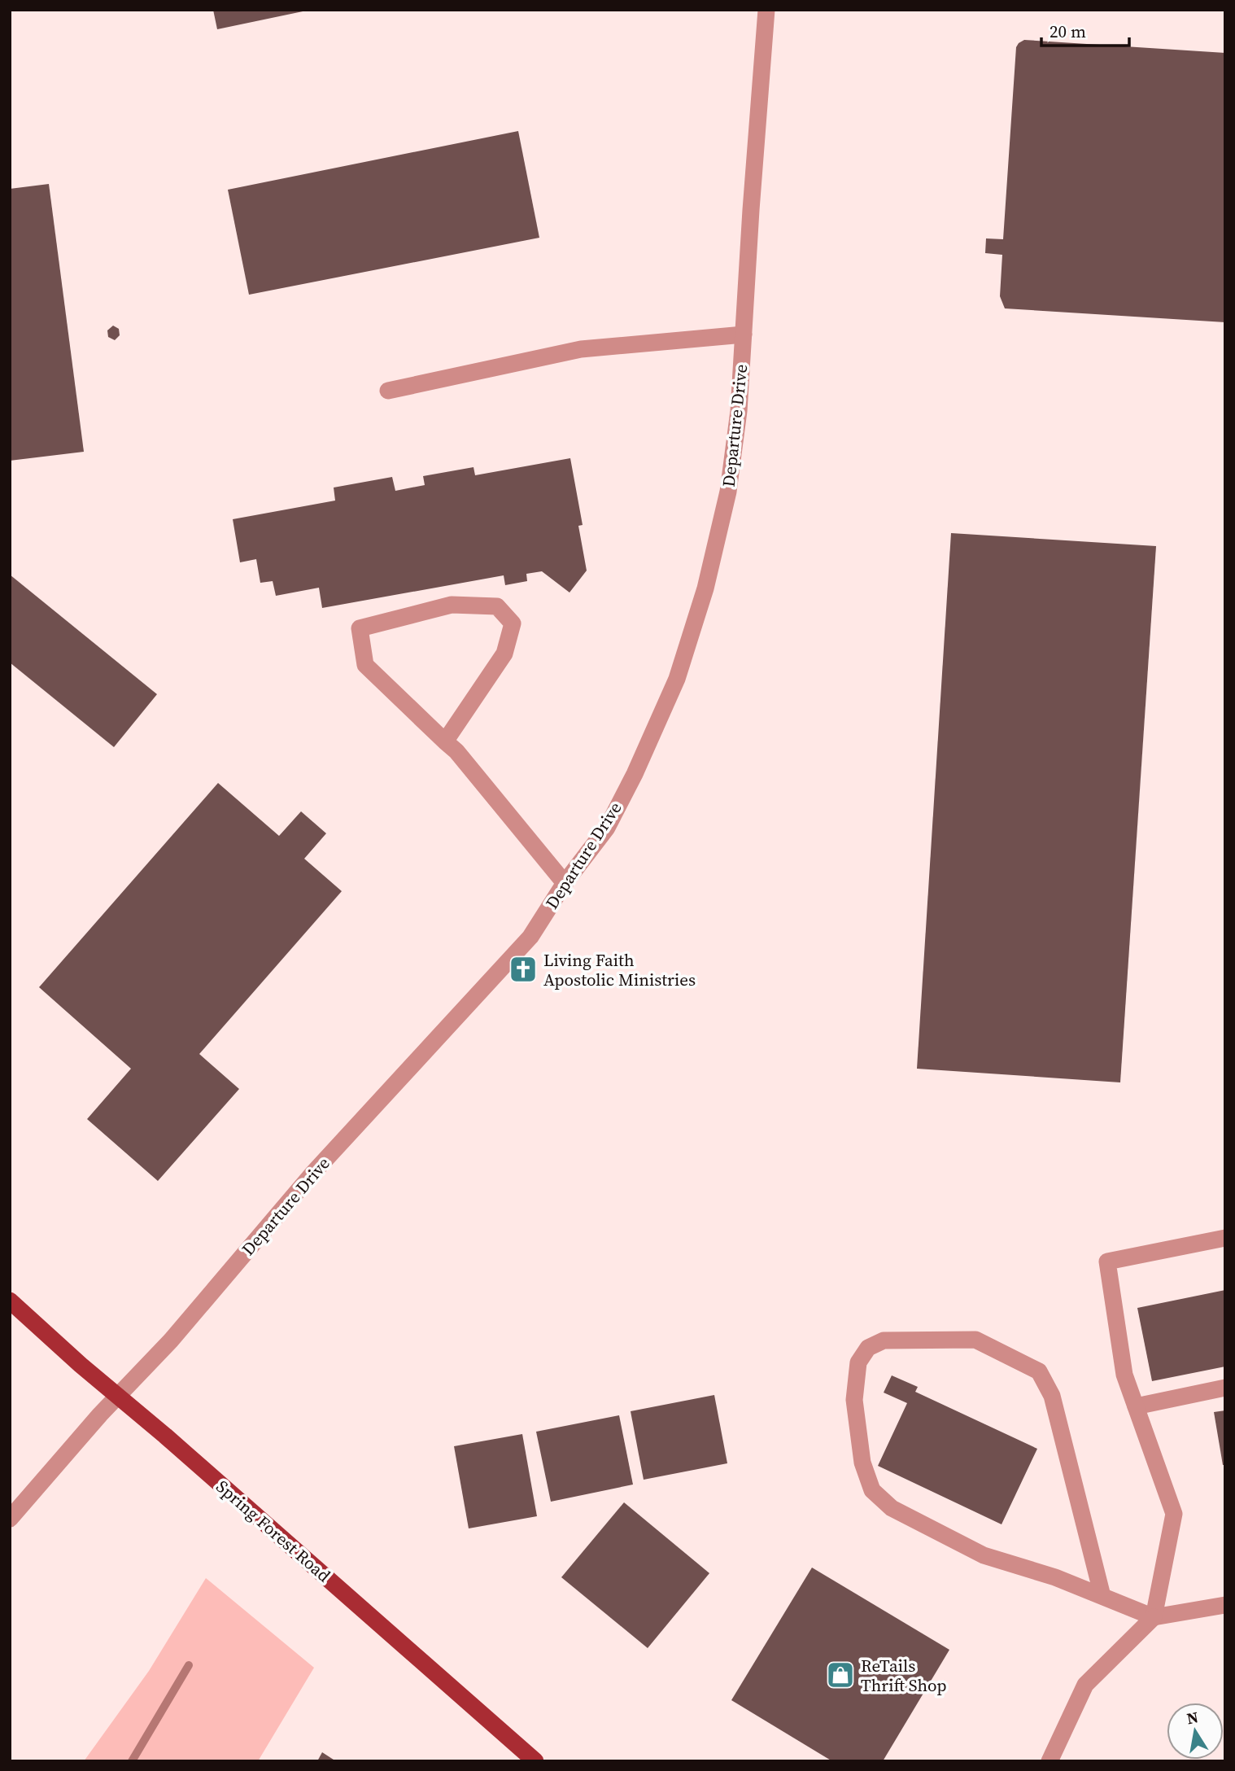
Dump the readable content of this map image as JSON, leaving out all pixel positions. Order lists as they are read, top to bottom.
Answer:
{
  "streets": {
    "main road": ["Spring Forest Road"],
    "street": ["Departure Drive"]
  },
  "crossings": [
    ["Departure Drive", "Spring Forest Road"]
  ],
  "places": {
    "church": ["Living Faith Apostolic Ministries"],
    "shop": ["ReTails Thrift Shop"]
  },
  "scale_bar": "20 m",
  "north": "top"
}
